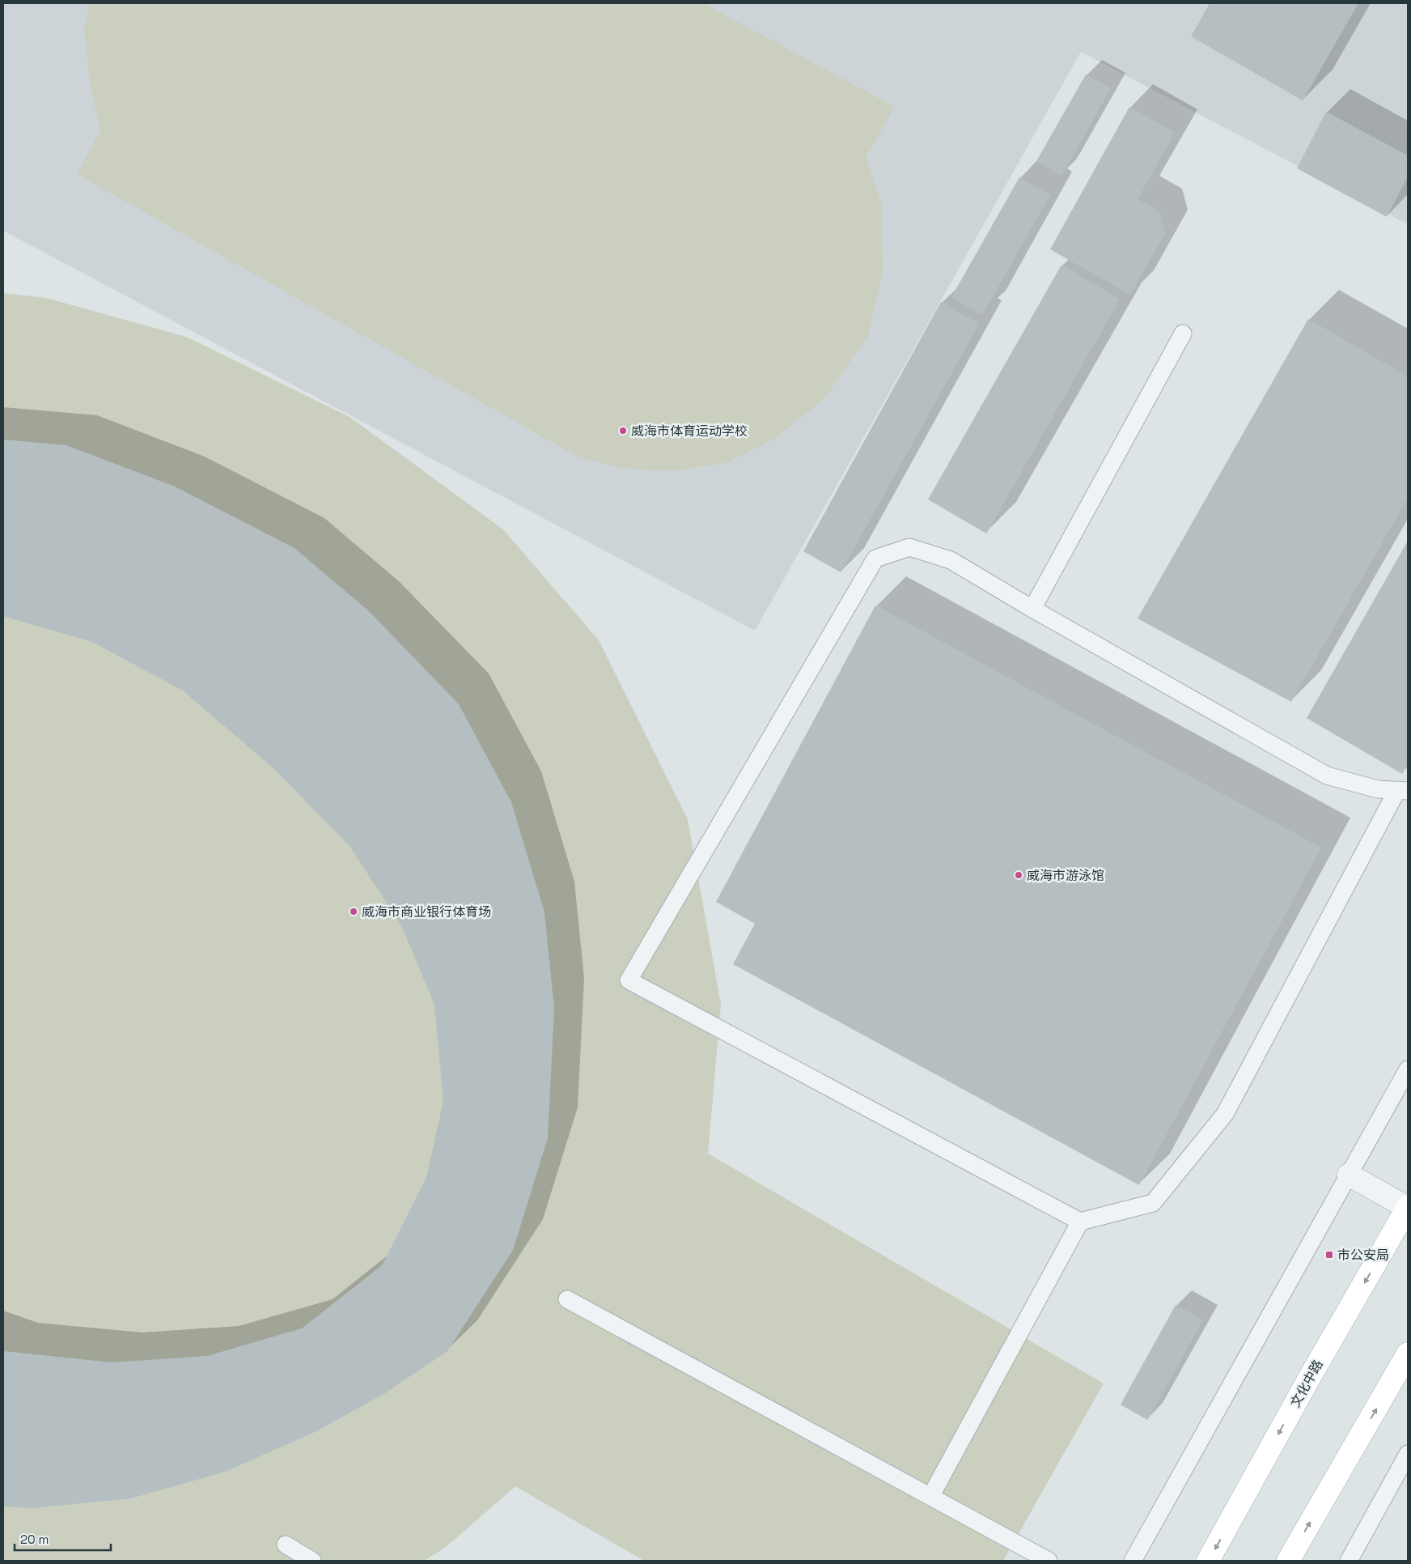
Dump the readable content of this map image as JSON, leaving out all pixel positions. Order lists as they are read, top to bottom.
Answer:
{
  "streets": {
    "main road": ["文化中路"]
  },
  "places": {
    "other": ["威海市体育运动学校", "威海市游泳馆", "威海市商业银行体育场"],
    "transit": ["市公安局"]
  },
  "scale_bar": "20 m"
}
